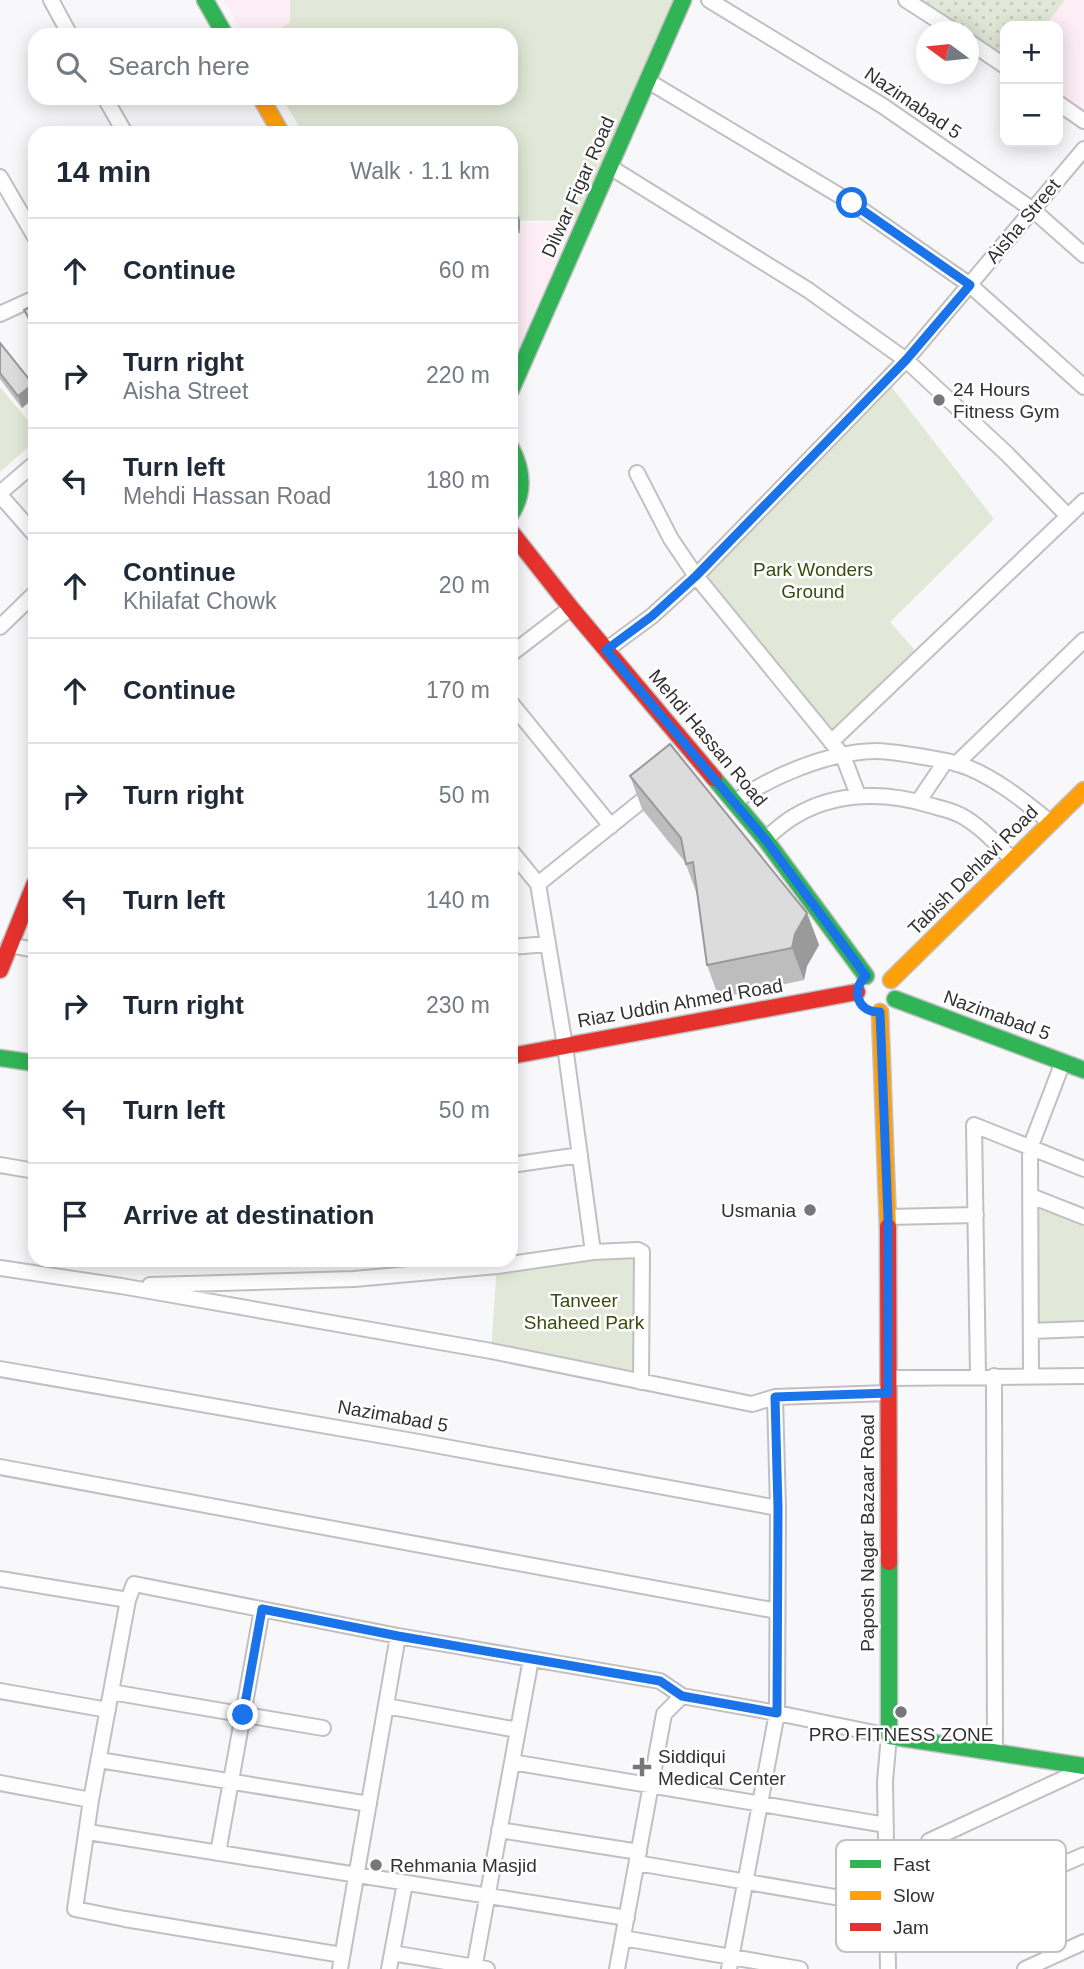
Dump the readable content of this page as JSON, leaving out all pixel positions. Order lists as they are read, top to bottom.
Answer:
{
  "streets": {
    "street": [
      "Nazimabad 5",
      "Dilwar Figar Road",
      "Aisha Street",
      "Mehdi Hassan Road",
      "Tabish Dehlavi Road",
      "Riaz Uddin Ahmed Road",
      "Paposh Nagar Bazaar Road"
    ]
  },
  "crossings": [
    ["Nazimabad 5", "Aisha Street"],
    ["Nazimabad 5", "Mehdi Hassan Road"],
    ["Nazimabad 5", "Tabish Dehlavi Road"],
    ["Nazimabad 5", "Riaz Uddin Ahmed Road"],
    ["Nazimabad 5", "Paposh Nagar Bazaar Road"],
    ["Aisha Street", "Mehdi Hassan Road"],
    ["Mehdi Hassan Road", "Tabish Dehlavi Road"],
    ["Mehdi Hassan Road", "Riaz Uddin Ahmed Road"],
    ["Mehdi Hassan Road", "Paposh Nagar Bazaar Road"],
    ["Tabish Dehlavi Road", "Riaz Uddin Ahmed Road"],
    ["Tabish Dehlavi Road", "Paposh Nagar Bazaar Road"],
    ["Riaz Uddin Ahmed Road", "Paposh Nagar Bazaar Road"]
  ],
  "parks": ["Park Wonders Ground", "Tanveer Shaheed Park"],
  "places": {
    "other": [
      "24 Hours Fitness Gym",
      "Usmania",
      "PRO FITNESS ZONE",
      "Rehmania Masjid"
    ],
    "health": ["Siddiqui Medical Center"]
  },
  "legend": ["Fast", "Slow", "Jam"],
  "north": "left",
  "page": {
    "map_buttons": ["+", "−"],
    "search": "Search here",
    "heading": ["14 min", "Walk · 1.1 km"],
    "list": [
      ["Continue", "60 m"],
      ["Turn right", "Aisha Street", "220 m"],
      ["Turn left", "Mehdi Hassan Road", "180 m"],
      ["Continue", "Khilafat Chowk", "20 m"],
      ["Continue", "170 m"],
      ["Turn right", "50 m"],
      ["Turn left", "140 m"],
      ["Turn right", "230 m"],
      ["Turn left", "50 m"],
      "Arrive at destination"
    ]
  }
}
